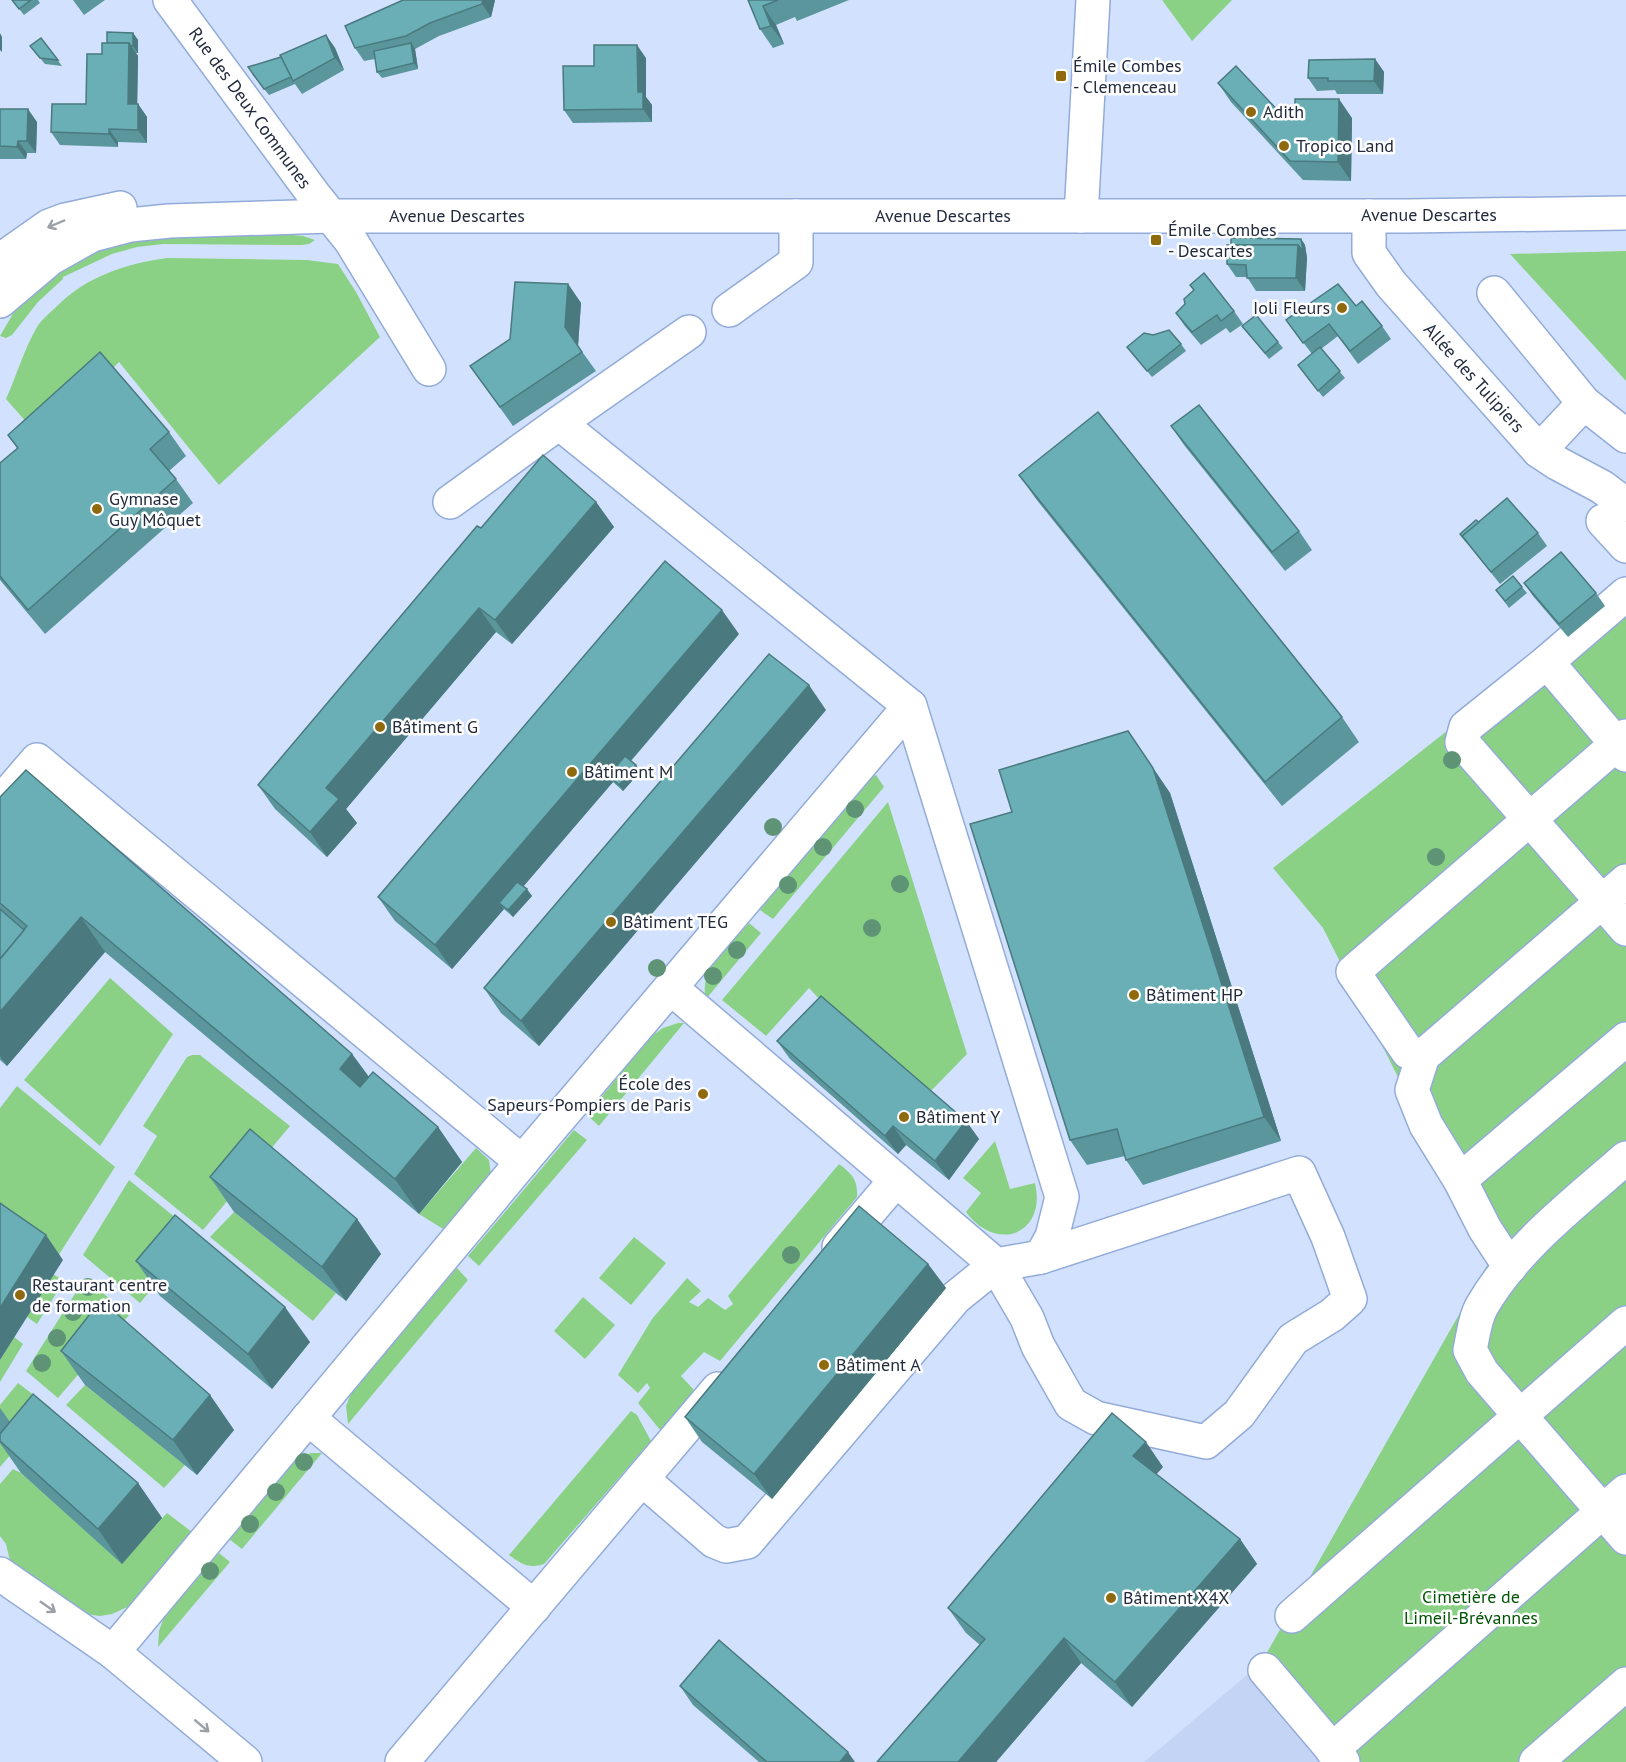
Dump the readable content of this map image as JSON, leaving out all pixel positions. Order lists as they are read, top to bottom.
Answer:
{
  "streets": {
    "main road": ["Rue des Deux Communes", "Avenue Descartes", "Allée des Tulipiers"]
  },
  "crossings": [
    ["Rue des Deux Communes", "Avenue Descartes"],
    ["Avenue Descartes", "Allée des Tulipiers"]
  ],
  "parks": ["Cimetière de Limeil-Brévannes"],
  "places": {
    "transit": ["Émile Combes - Clemenceau", "Émile Combes - Descartes"],
    "other": [
      "Adith",
      "Tropico Land",
      "Ioli Fleurs",
      "Gymnase Guy Môquet",
      "Bâtiment G",
      "Bâtiment M",
      "Bâtiment TEG",
      "Bâtiment HP",
      "École des Sapeurs-Pompiers de Paris",
      "Bâtiment Y",
      "Restaurant centre de formation",
      "Bâtiment A",
      "Bâtiment X4X"
    ]
  }
}
